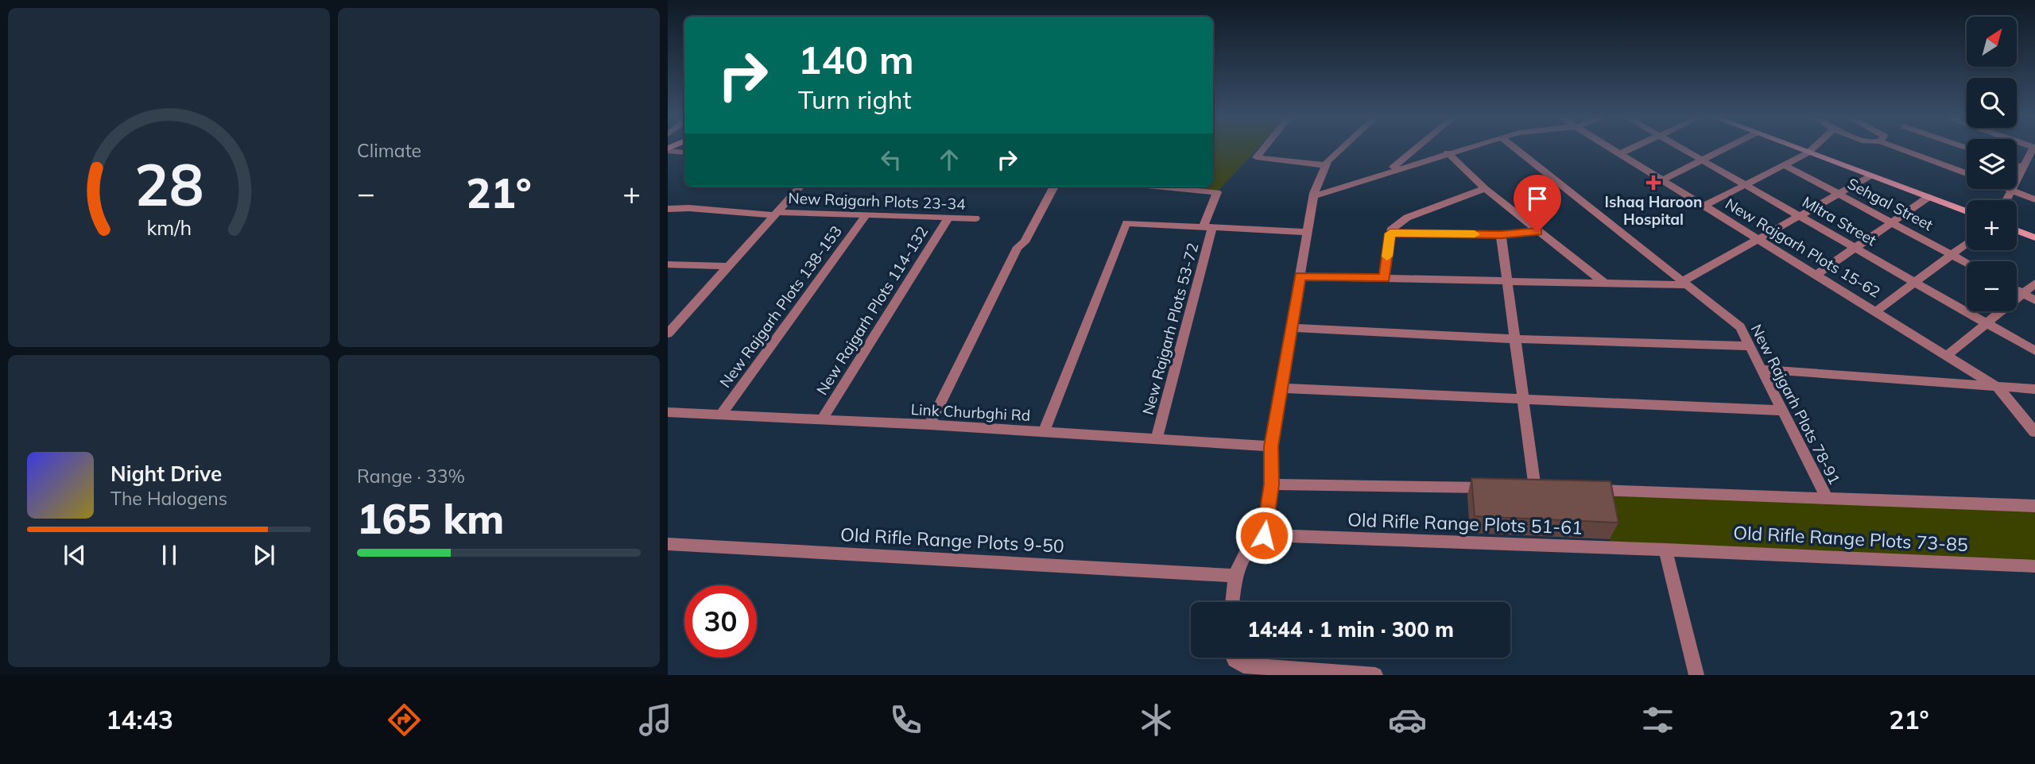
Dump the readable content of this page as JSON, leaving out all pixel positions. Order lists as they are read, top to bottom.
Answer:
{
  "streets": {
    "street": [
      "New Rajgarh Plots 23-34",
      "Sehgal Street",
      "MItra Street",
      "New Rajgarh Plots 15-62",
      "New Rajgarh Plots 138-153",
      "New Rajgarh Plots 114-132",
      "New Rajgarh Plots 53-72",
      "New Rajgarh Plots 78-91",
      "Link Churbghi Rd",
      "Old Rifle Range Plots 51-61",
      "Old Rifle Range Plots 73-85",
      "Old Rifle Range Plots 9-50"
    ]
  },
  "crossings": [
    ["New Rajgarh Plots 23-34", "New Rajgarh Plots 138-153"],
    ["New Rajgarh Plots 23-34", "New Rajgarh Plots 114-132"],
    ["New Rajgarh Plots 138-153", "Link Churbghi Rd"],
    ["New Rajgarh Plots 114-132", "Link Churbghi Rd"],
    ["New Rajgarh Plots 53-72", "Link Churbghi Rd"],
    ["Old Rifle Range Plots 51-61", "Old Rifle Range Plots 73-85"]
  ],
  "places": {
    "health": ["Ishaq Haroon Hospital"]
  },
  "north": "top right",
  "page": {
    "tile": [
      "Climate",
      ["Range · 33%", "165 km"]
    ],
    "map_buttons": ["+", "−"],
    "turn": ["140 m", "Turn right"],
    "heat": ["−", "21°", "+"],
    "song": ["Night Drive", "The Halogens"],
    "limit": "30",
    "trip": "14:44 · 1 min · 300 m",
    "tabs": ["14:43", "21°"],
    "gauge": ["28", "km/h"]
  }
}
